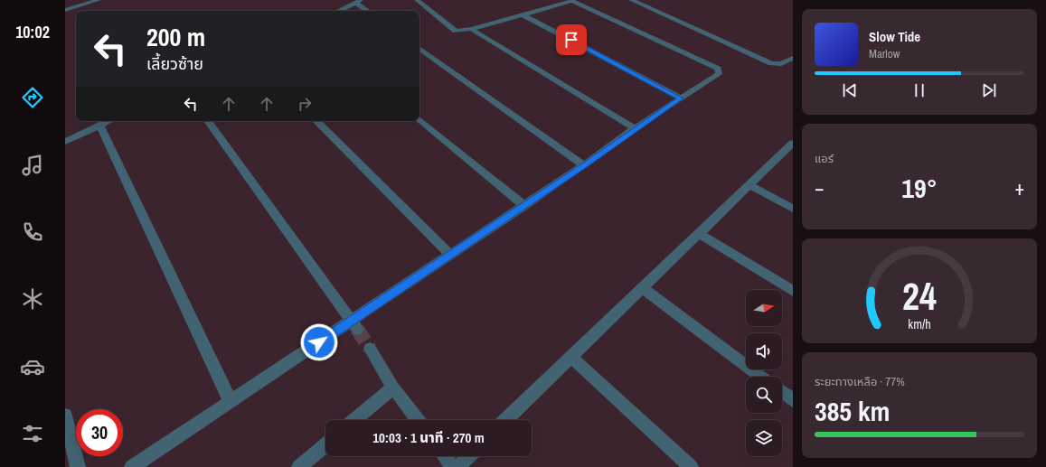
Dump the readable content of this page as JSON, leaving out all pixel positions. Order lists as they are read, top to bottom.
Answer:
{
  "north": "right",
  "page": {
    "tabs": "10:02",
    "turn": ["200 m", "เลี้ยวซ้าย"],
    "song": ["Slow Tide", "Marlow"],
    "tile": [
      "แอร์",
      ["ระยะทางเหลือ · 77%", "385 km"]
    ],
    "heat": ["−", "19°", "+"],
    "limit": "30",
    "trip": "10:03 · 1 นาที · 270 m",
    "gauge": ["24", "km/h"]
  }
}
